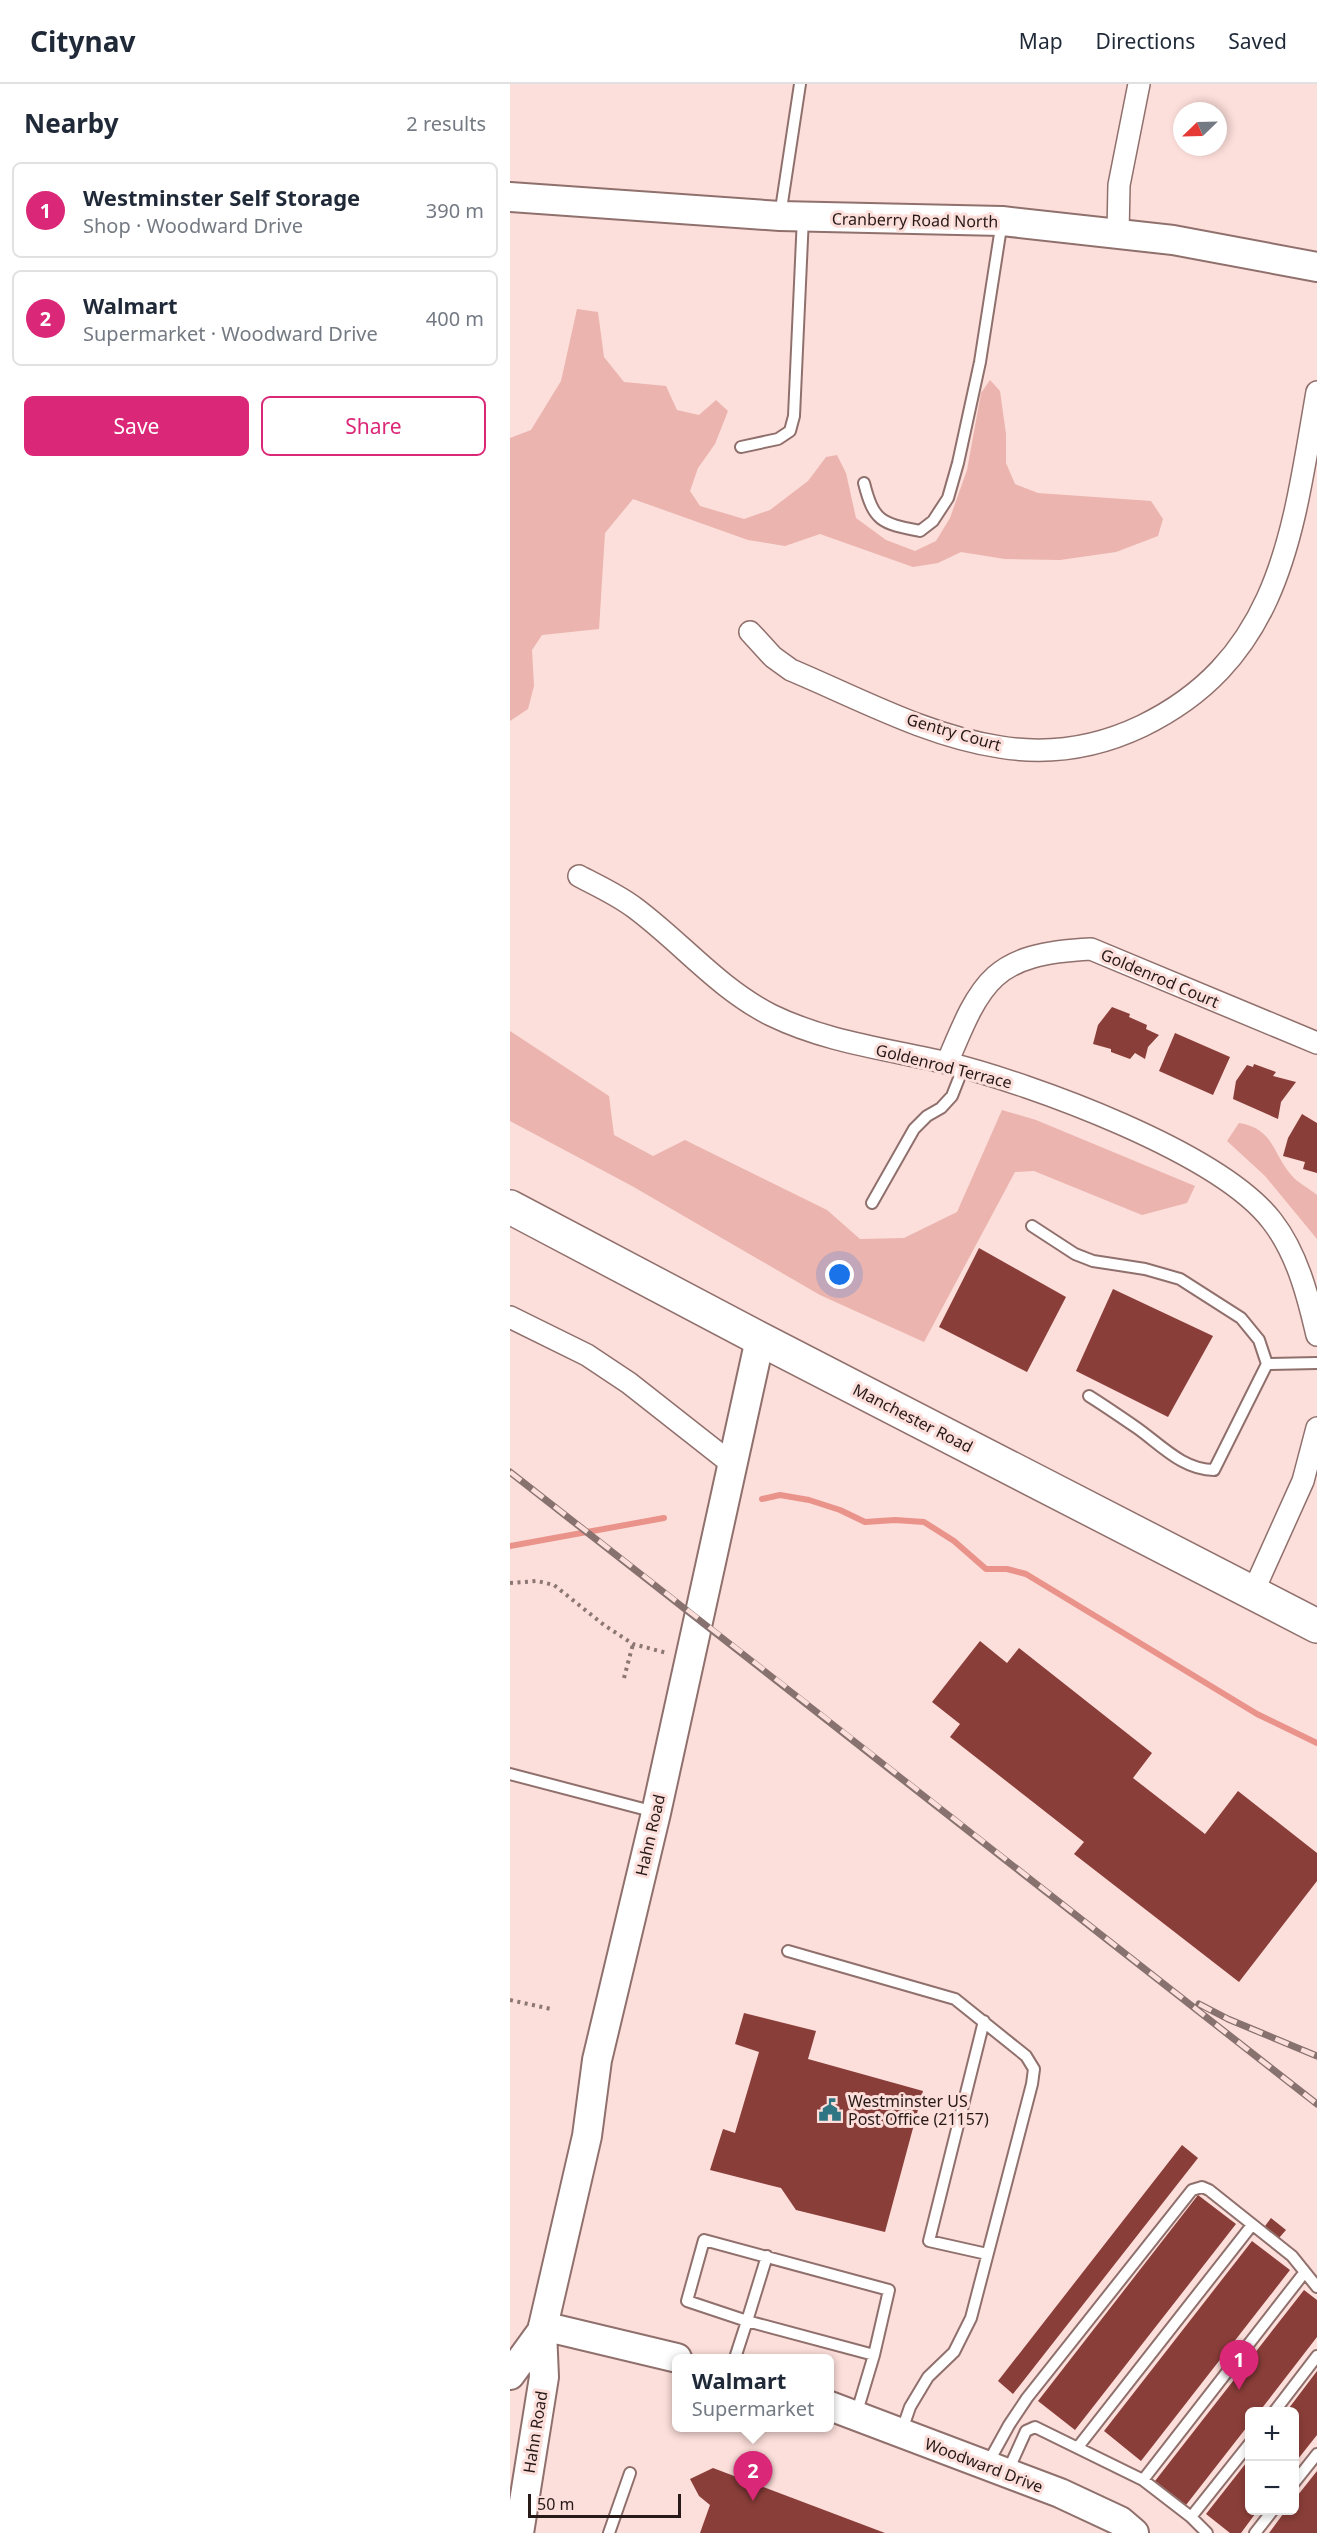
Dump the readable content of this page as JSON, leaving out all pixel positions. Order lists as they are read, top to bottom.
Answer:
{
  "streets": {
    "main road": [
      "Cranberry Road North",
      "Manchester Road",
      "Hahn Road",
      "Woodward Drive"
    ],
    "street": ["Gentry Court", "Goldenrod Court", "Goldenrod Terrace"]
  },
  "crossings": [
    ["Goldenrod Court", "Goldenrod Terrace"],
    ["Manchester Road", "Hahn Road"]
  ],
  "places": {
    "public building": ["Westminster US Post Office (21157)"]
  },
  "scale_bar": "50 m",
  "north": "bottom left",
  "page": {
    "header": "Citynav",
    "nav": ["Map", "Directions", "Saved"],
    "heading": ["Nearby", "2 results"],
    "list": [
      {
        "mark": "1",
        "name": "Westminster Self Storage",
        "note": "Shop · Woodward Drive",
        "value": "390 m"
      },
      {
        "mark": "2",
        "name": "Walmart",
        "note": "Supermarket · Woodward Drive",
        "value": "400 m"
      }
    ],
    "buttons": ["Save", "Share"],
    "pins": ["1", "2"],
    "popup": ["Walmart", "Supermarket"],
    "map_buttons": ["+", "−"],
    "scale": "50 m"
  }
}
